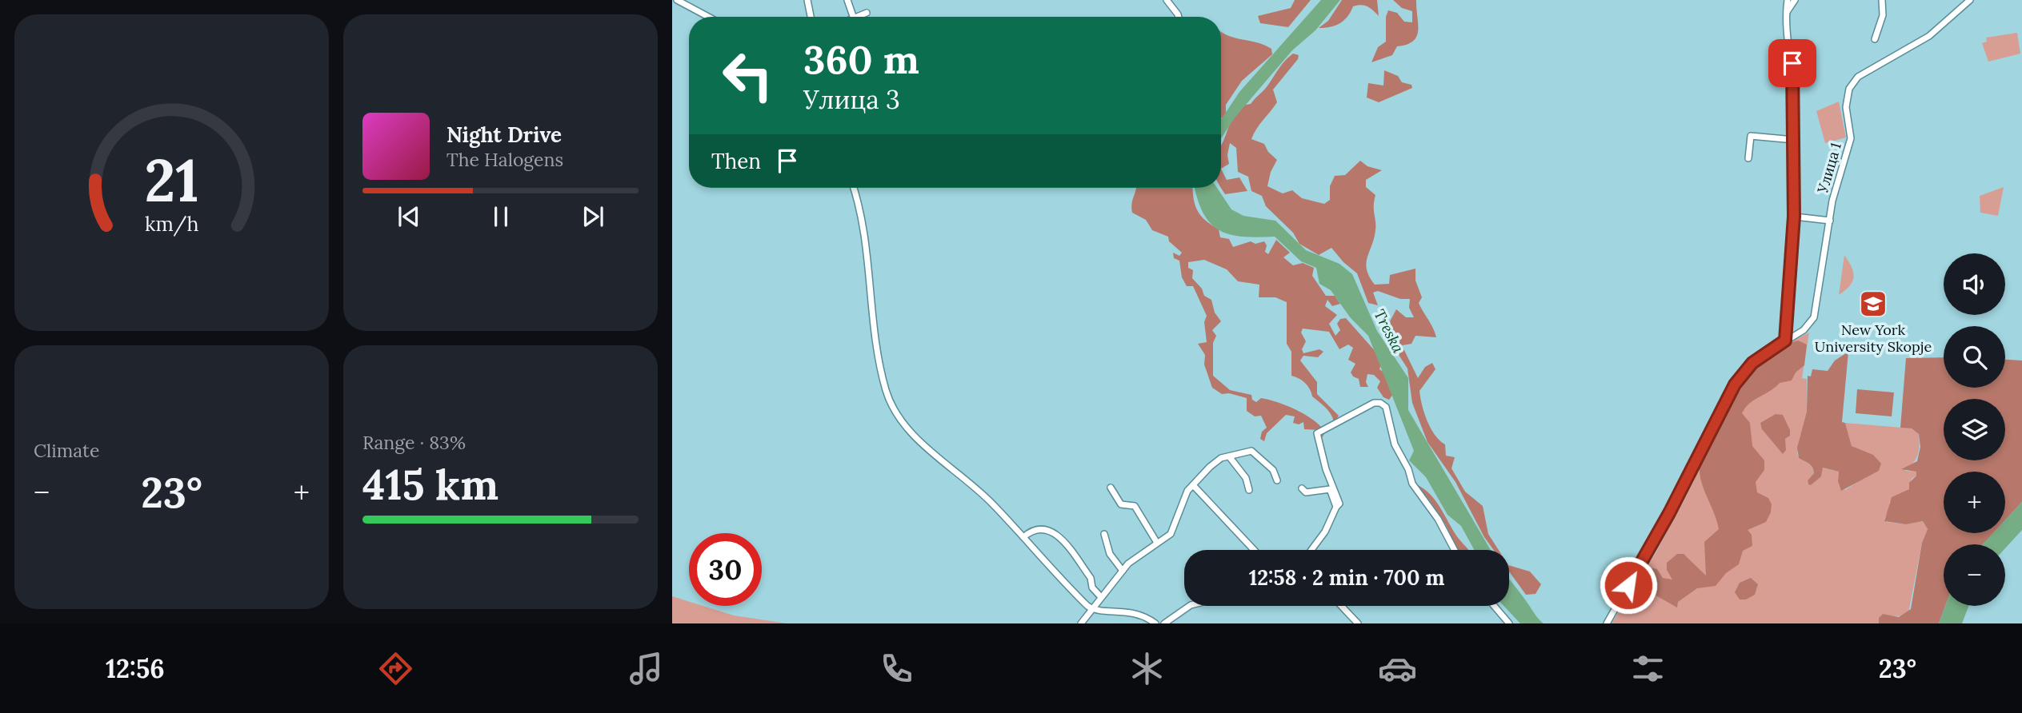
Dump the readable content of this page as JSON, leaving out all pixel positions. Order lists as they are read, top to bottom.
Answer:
{
  "streets": {
    "street": ["Улица 1"]
  },
  "water": ["Treska"],
  "places": {
    "school or university": ["New York University Skopje"]
  },
  "page": {
    "turn": ["360 m", "Улица 3"],
    "song": ["Night Drive", "The Halogens"],
    "then": "Then",
    "map_buttons": ["+", "−"],
    "tile": [
      "Climate",
      ["Range · 83%", "415 km"]
    ],
    "heat": ["−", "23°", "+"],
    "limit": "30",
    "trip": "12:58 · 2 min · 700 m",
    "tabs": ["12:56", "23°"],
    "gauge": ["21", "km/h"]
  }
}
